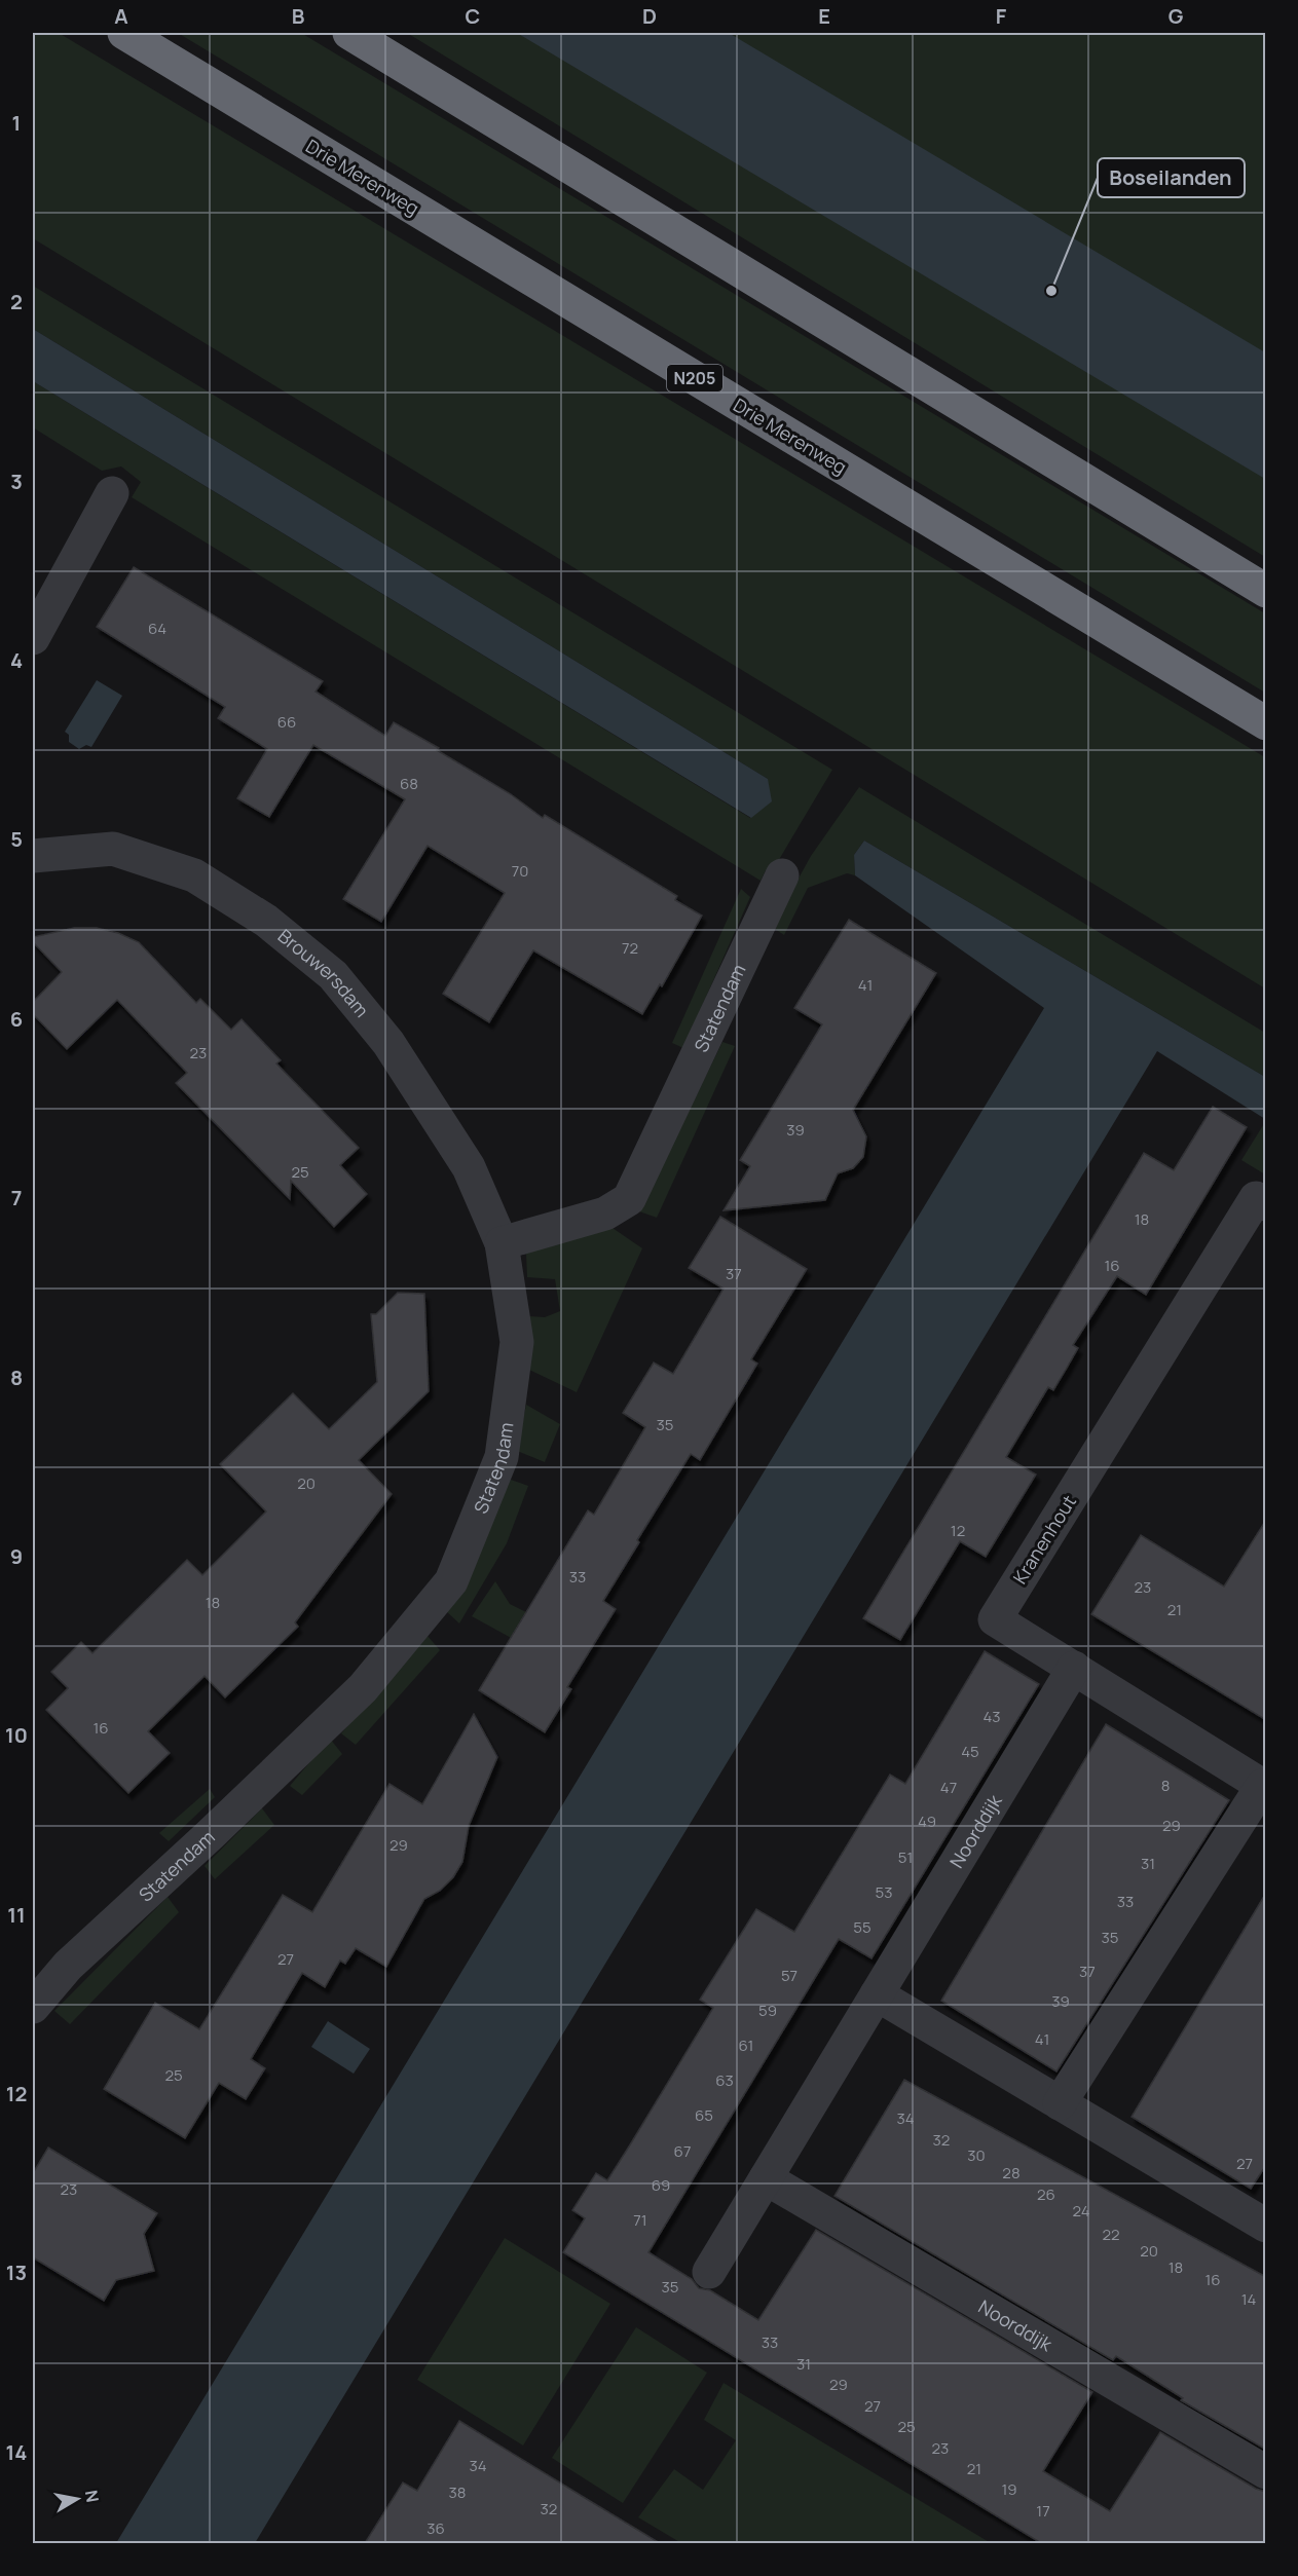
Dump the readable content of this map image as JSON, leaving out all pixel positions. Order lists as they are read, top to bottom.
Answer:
{
  "streets": {
    "highway": ["Drie Merenweg", "N205"],
    "street": [
      "Brouwersdam",
      "Statendam",
      "Kranenhout",
      "Noorddijk"
    ]
  },
  "crossings": [
    ["Brouwersdam", "Statendam"],
    ["Kranenhout", "Noorddijk"]
  ],
  "places": ["Boseilanden"],
  "house_numbers": [
    "64",
    "66",
    "68",
    "70",
    "72",
    "41",
    "23",
    "39",
    "25",
    "18",
    "16",
    "37",
    "35",
    "20",
    "12",
    "33",
    "23",
    "18",
    "21",
    "43",
    "16",
    "45",
    "8",
    "47",
    "49",
    "29",
    "29",
    "51",
    "31",
    "53",
    "33",
    "55",
    "35",
    "27",
    "37",
    "57",
    "39",
    "59",
    "41",
    "61",
    "25",
    "63",
    "65",
    "34",
    "32",
    "67",
    "30",
    "27",
    "28",
    "69",
    "23",
    "26",
    "24",
    "71",
    "22",
    "20",
    "18",
    "16",
    "35",
    "14",
    "33",
    "31",
    "29",
    "27",
    "25",
    "23",
    "34",
    "21",
    "19",
    "38",
    "32",
    "17",
    "36"
  ],
  "north": "right",
  "grid": {
    "columns": [
      "A",
      "B",
      "C",
      "D",
      "E",
      "F",
      "G"
    ],
    "rows": [
      "1",
      "2",
      "3",
      "4",
      "5",
      "6",
      "7",
      "8",
      "9",
      "10",
      "11",
      "12",
      "13",
      "14"
    ]
  }
}
